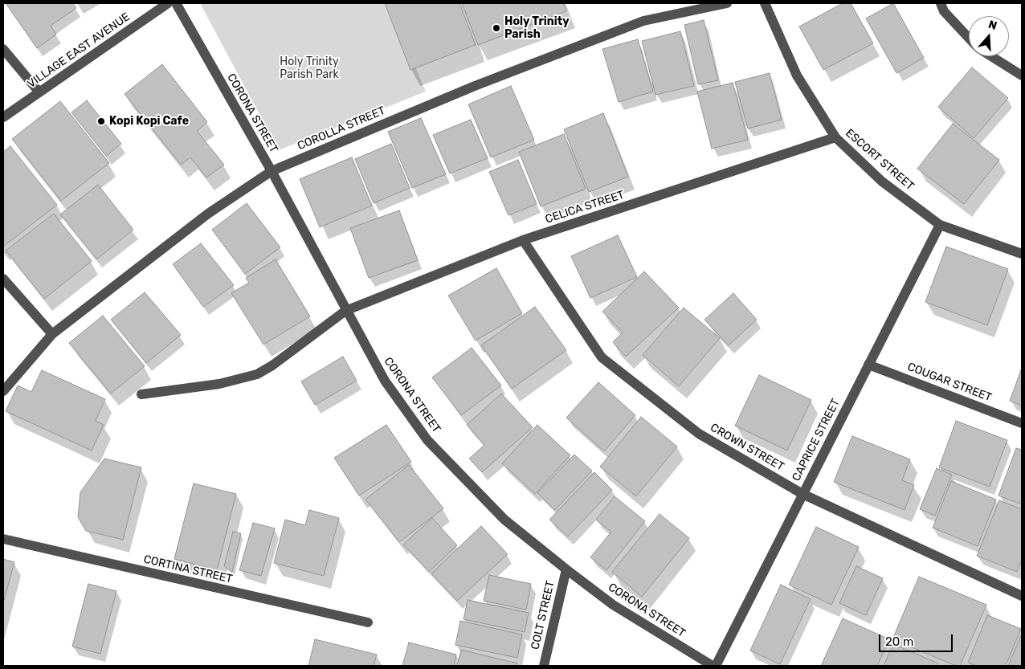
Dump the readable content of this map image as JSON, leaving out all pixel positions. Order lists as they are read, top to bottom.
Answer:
{
  "streets": {
    "street": [
      "VILLAGE EAST AVENUE",
      "CORONA STREET",
      "COROLLA STREET",
      "ESCORT STREET",
      "CELICA STREET",
      "COUGAR STREET",
      "CAPRICE STREET",
      "CROWN STREET",
      "CORTINA STREET",
      "COLT STREET"
    ]
  },
  "crossings": [
    ["CORONA STREET", "COROLLA STREET"],
    ["CORONA STREET", "CELICA STREET"],
    ["CORONA STREET", "COLT STREET"],
    ["ESCORT STREET", "CELICA STREET"],
    ["ESCORT STREET", "CAPRICE STREET"],
    ["CELICA STREET", "CROWN STREET"],
    ["COUGAR STREET", "CAPRICE STREET"],
    ["CAPRICE STREET", "CROWN STREET"]
  ],
  "parks": ["Holy Trinity Parish Park"],
  "places": ["Holy Trinity Parish", "Kopi Kopi Cafe"],
  "scale_bar": "20 m",
  "north": "top"
}
